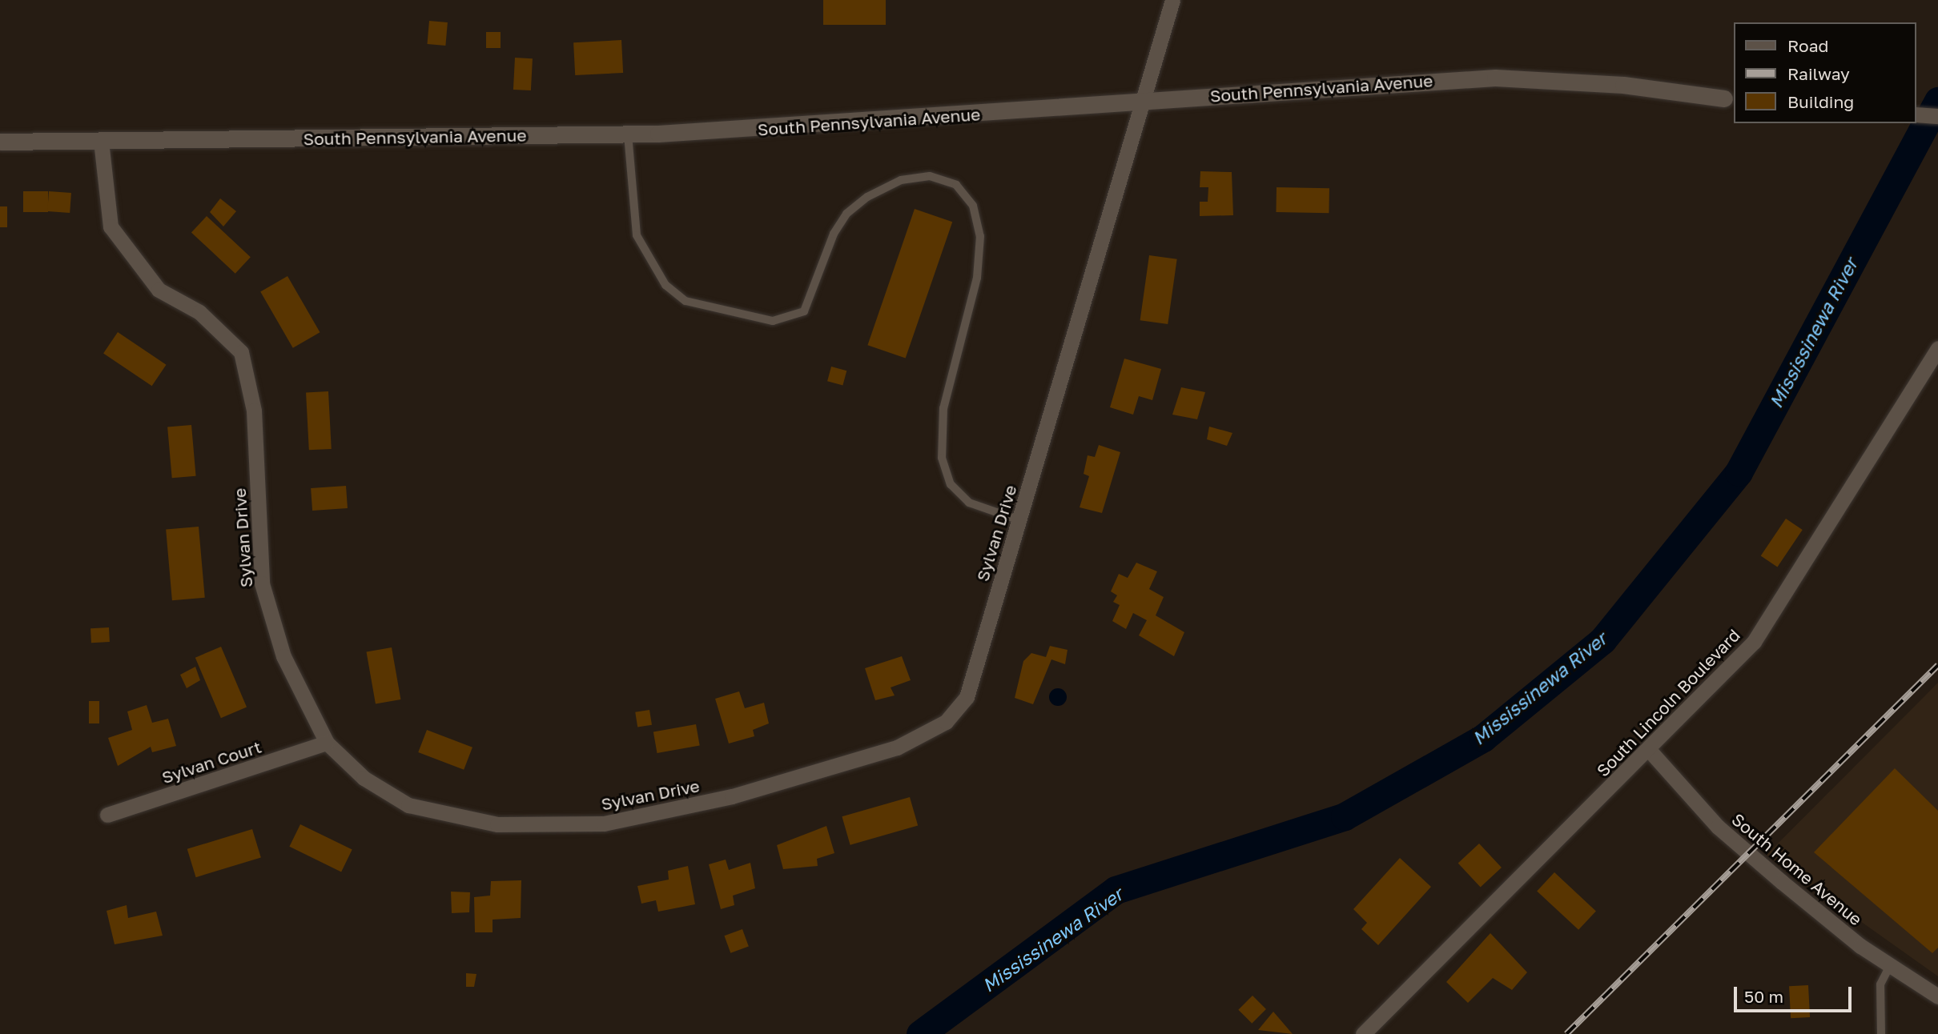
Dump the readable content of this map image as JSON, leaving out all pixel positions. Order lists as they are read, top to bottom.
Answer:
{
  "streets": {
    "street": [
      "South Pennsylvania Avenue",
      "Sylvan Drive",
      "South Lincoln Boulevard",
      "Sylvan Court",
      "South Home Avenue"
    ]
  },
  "crossings": [
    ["South Pennsylvania Avenue", "Sylvan Drive"],
    ["Sylvan Drive", "Sylvan Court"],
    ["South Lincoln Boulevard", "South Home Avenue"]
  ],
  "water": ["Mississinewa River"],
  "legend": ["Road", "Railway", "Building"],
  "scale_bar": "50 m"
}
